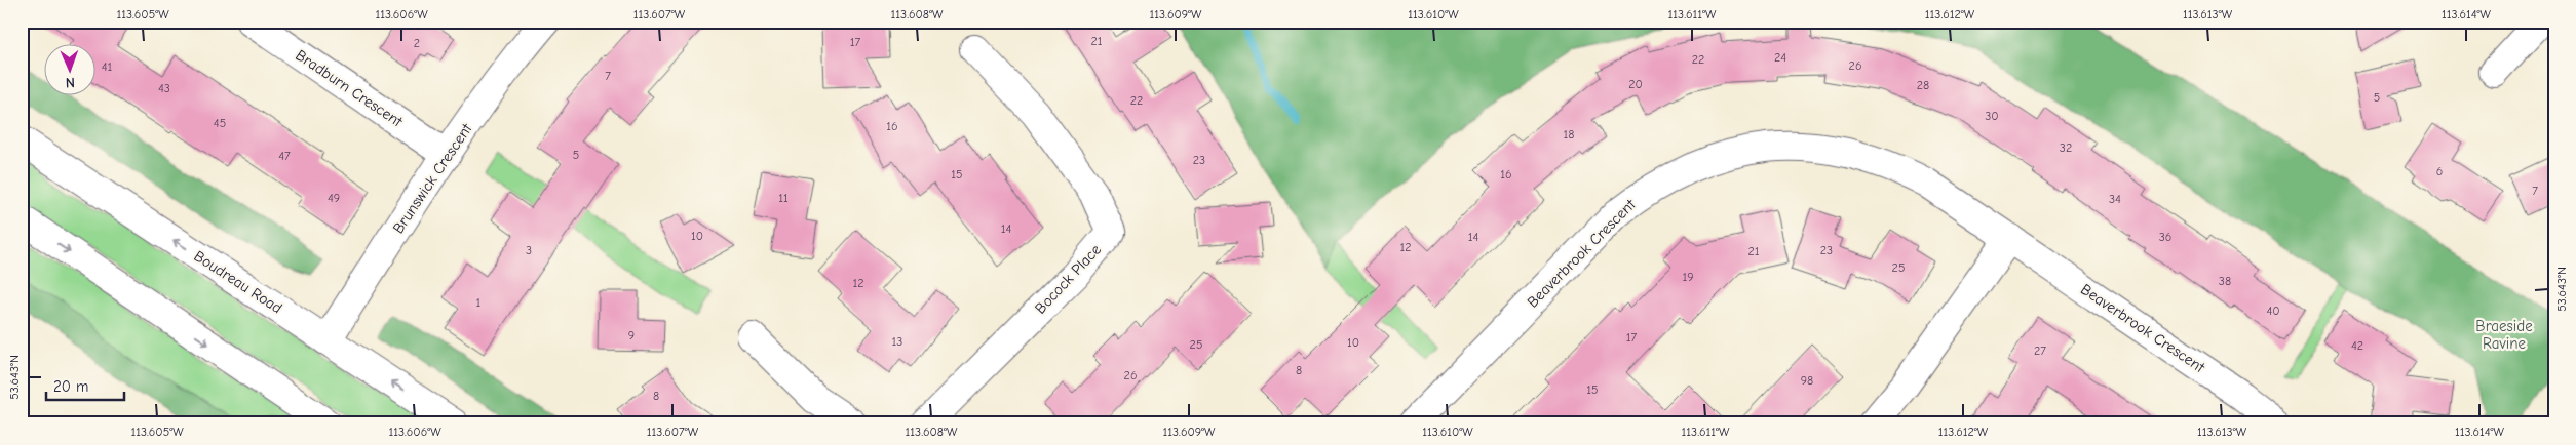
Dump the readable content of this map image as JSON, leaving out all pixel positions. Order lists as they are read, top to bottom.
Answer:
{
  "streets": {
    "street": [
      "Bradburn Crescent",
      "Brunswick Crescent",
      "Beaverbrook Crescent",
      "Bocock Place",
      "Boudreau Road"
    ]
  },
  "crossings": [
    ["Bradburn Crescent", "Brunswick Crescent"],
    ["Brunswick Crescent", "Boudreau Road"]
  ],
  "parks": ["Braeside Ravine"],
  "house_numbers": [
    "21",
    "17",
    "2",
    "24",
    "22",
    "26",
    "41",
    "7",
    "20",
    "28",
    "43",
    "5",
    "22",
    "30",
    "45",
    "16",
    "18",
    "32",
    "5",
    "47",
    "23",
    "6",
    "15",
    "16",
    "7",
    "49",
    "11",
    "34",
    "14",
    "10",
    "14",
    "36",
    "12",
    "3",
    "23",
    "21",
    "25",
    "19",
    "38",
    "12",
    "1",
    "40",
    "9",
    "17",
    "13",
    "10",
    "25",
    "42",
    "27",
    "8",
    "26",
    "98",
    "15",
    "8"
  ],
  "scale_bar": "20 m",
  "north": "bottom",
  "coordinates": [
    "113.605°W",
    "113.606°W",
    "113.607°W",
    "113.608°W",
    "113.609°W",
    "113.610°W",
    "113.611°W",
    "113.612°W",
    "113.613°W",
    "113.614°W",
    "53.643°N"
  ]
}
